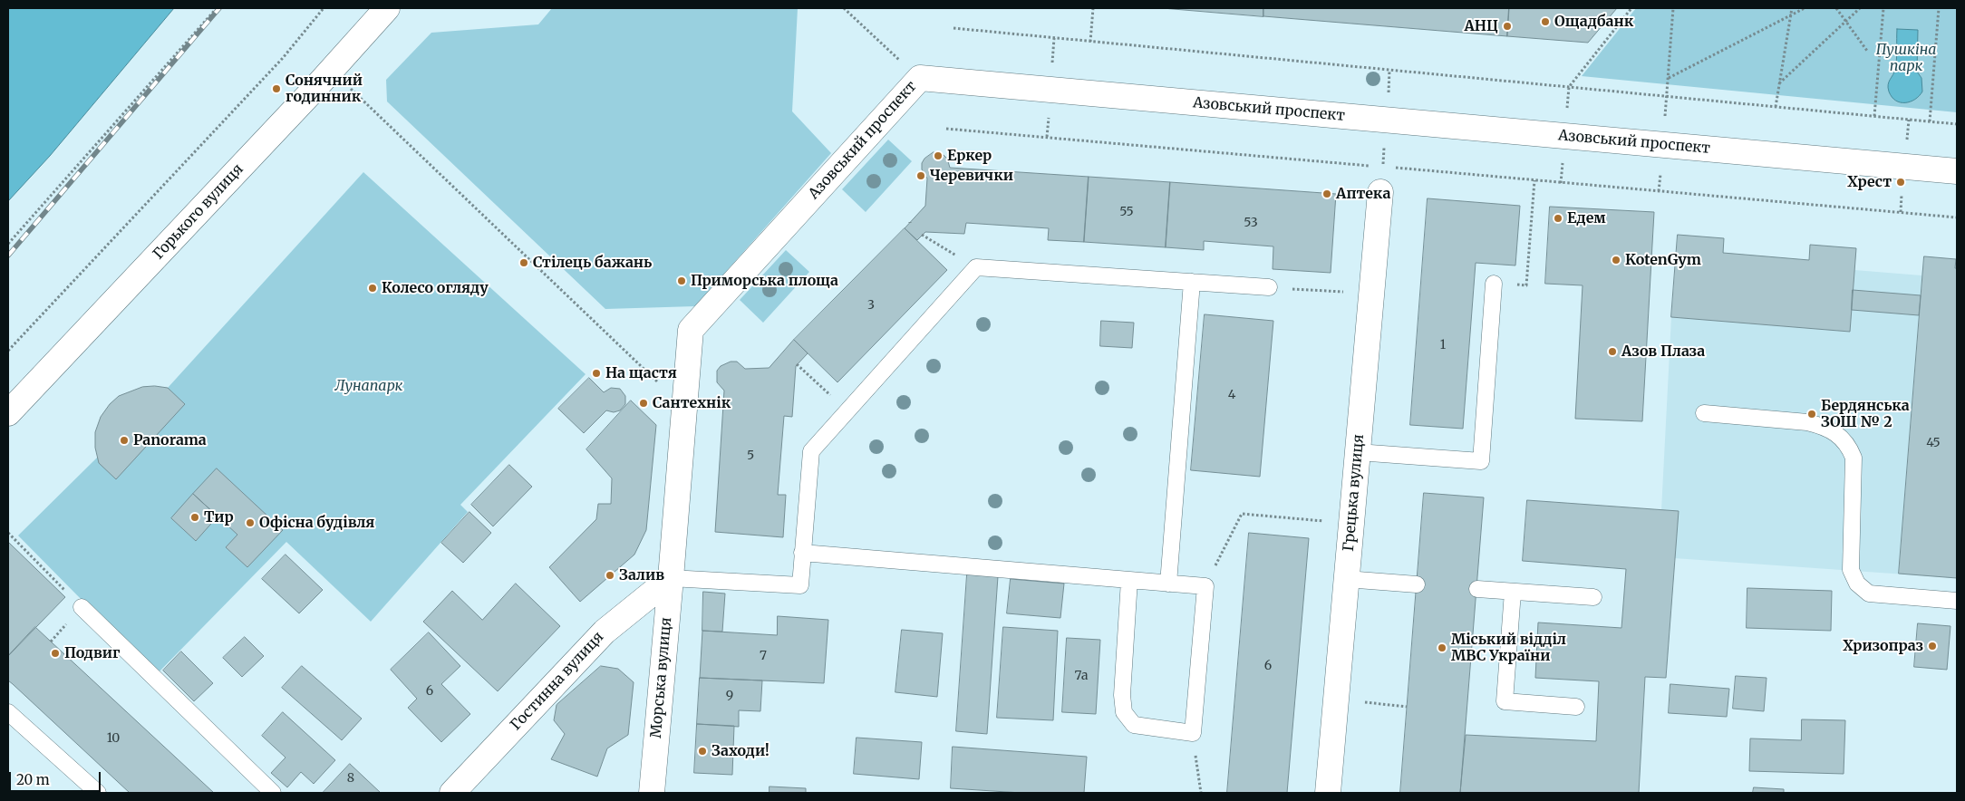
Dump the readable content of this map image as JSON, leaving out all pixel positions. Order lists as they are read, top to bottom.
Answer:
{
  "streets": {
    "street": [
      "Азовський проспект",
      "Горького вулиця",
      "Грецька вулиця",
      "Морська вулиця",
      "Гостинна вулиця"
    ]
  },
  "crossings": [
    ["Азовський проспект", "Морська вулиця"],
    ["Морська вулиця", "Гостинна вулиця"]
  ],
  "parks": ["Пушкіна парк", "Лунапарк"],
  "places": [
    "Ощадбанк",
    "АНЦ",
    "Сонячний годинник",
    "Еркер",
    "Черевички",
    "Хрест",
    "Аптека",
    "Едем",
    "KotenGym",
    "Стілець бажань",
    "Приморська площа",
    "Колесо огляду",
    "Азов Плаза",
    "На щастя",
    "Сантехнік",
    "Бердянська ЗОШ № 2",
    "Panorama",
    "Тир",
    "Офісна будівля",
    "Залив",
    "Хризопраз",
    "Міський відділ МВС України",
    "Подвиг",
    "Заходи!"
  ],
  "house_numbers": [
    "55",
    "53",
    "3",
    "1",
    "4",
    "45",
    "5",
    "7",
    "6",
    "7а",
    "6",
    "9",
    "10",
    "8"
  ],
  "scale_bar": "20 m"
}
